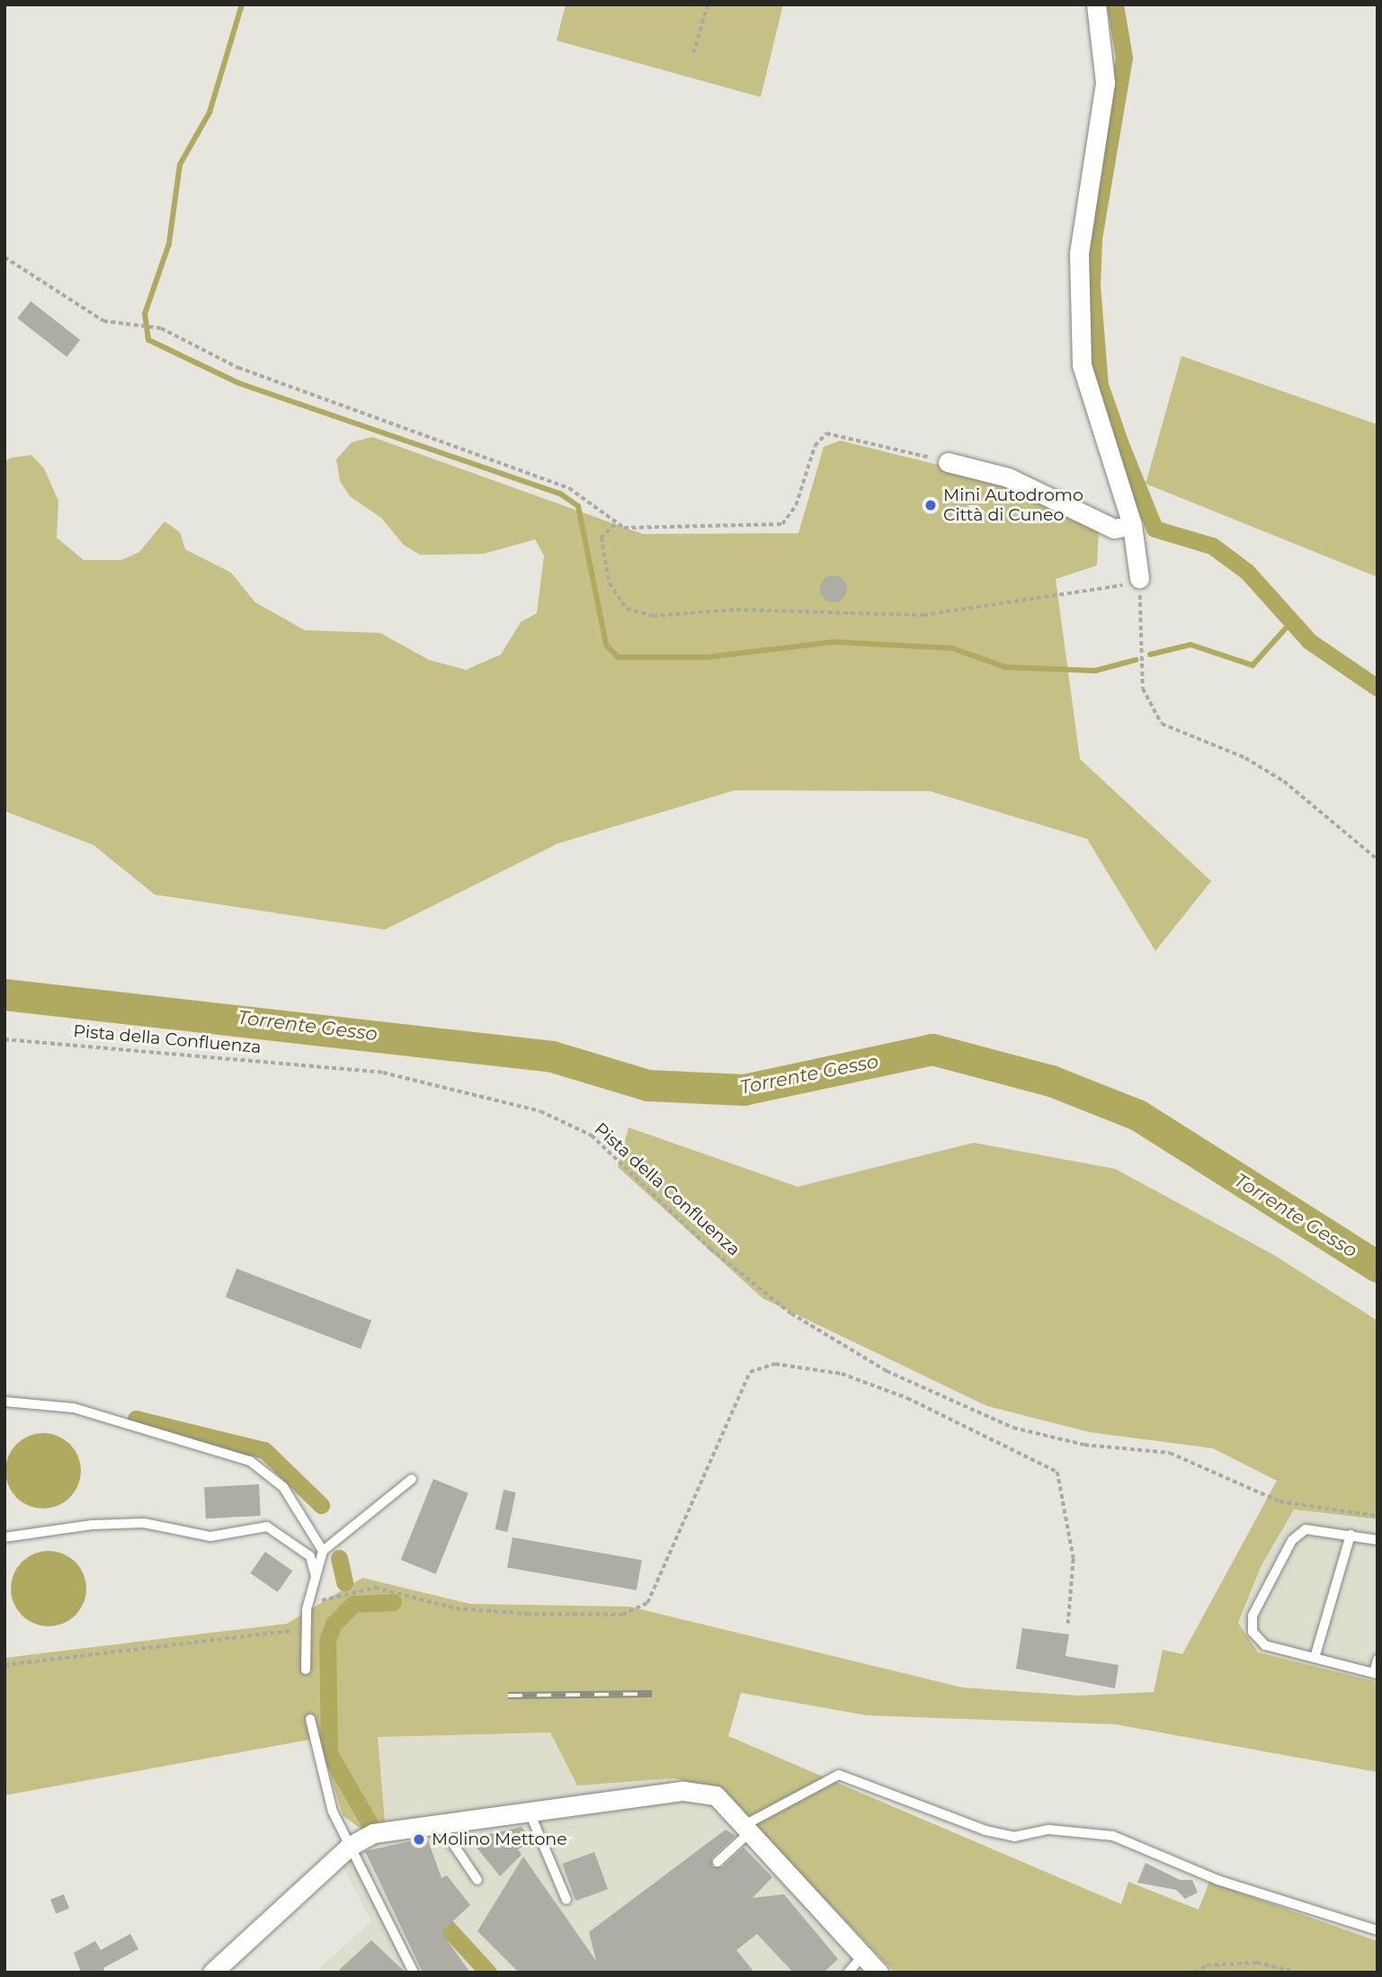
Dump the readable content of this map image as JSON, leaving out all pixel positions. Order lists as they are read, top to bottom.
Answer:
{
  "streets": {
    "path": ["Pista della Confluenza"]
  },
  "water": ["Torrente Gesso"],
  "places": ["Mini Autodromo Città di Cuneo", "Molino Mettone"]
}
